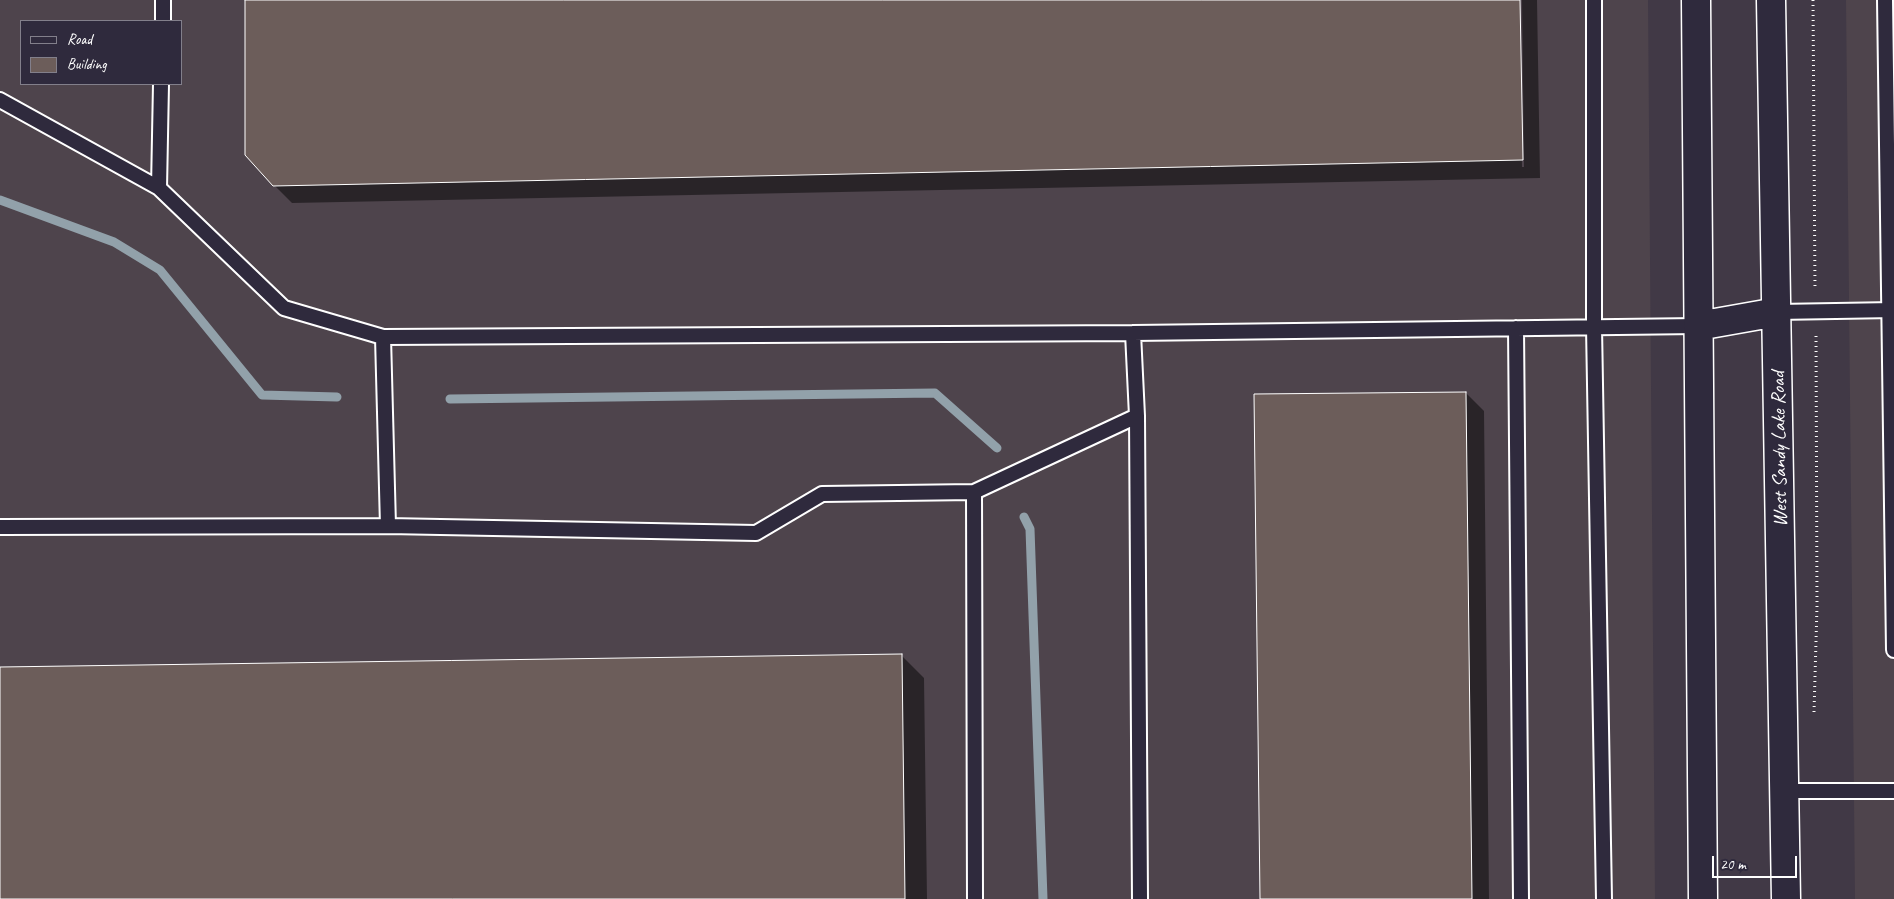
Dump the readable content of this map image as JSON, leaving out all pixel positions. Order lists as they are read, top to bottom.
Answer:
{
  "streets": {
    "main road": ["West Sandy Lake Road"]
  },
  "legend": ["Road", "Building"],
  "scale_bar": "20 m"
}
